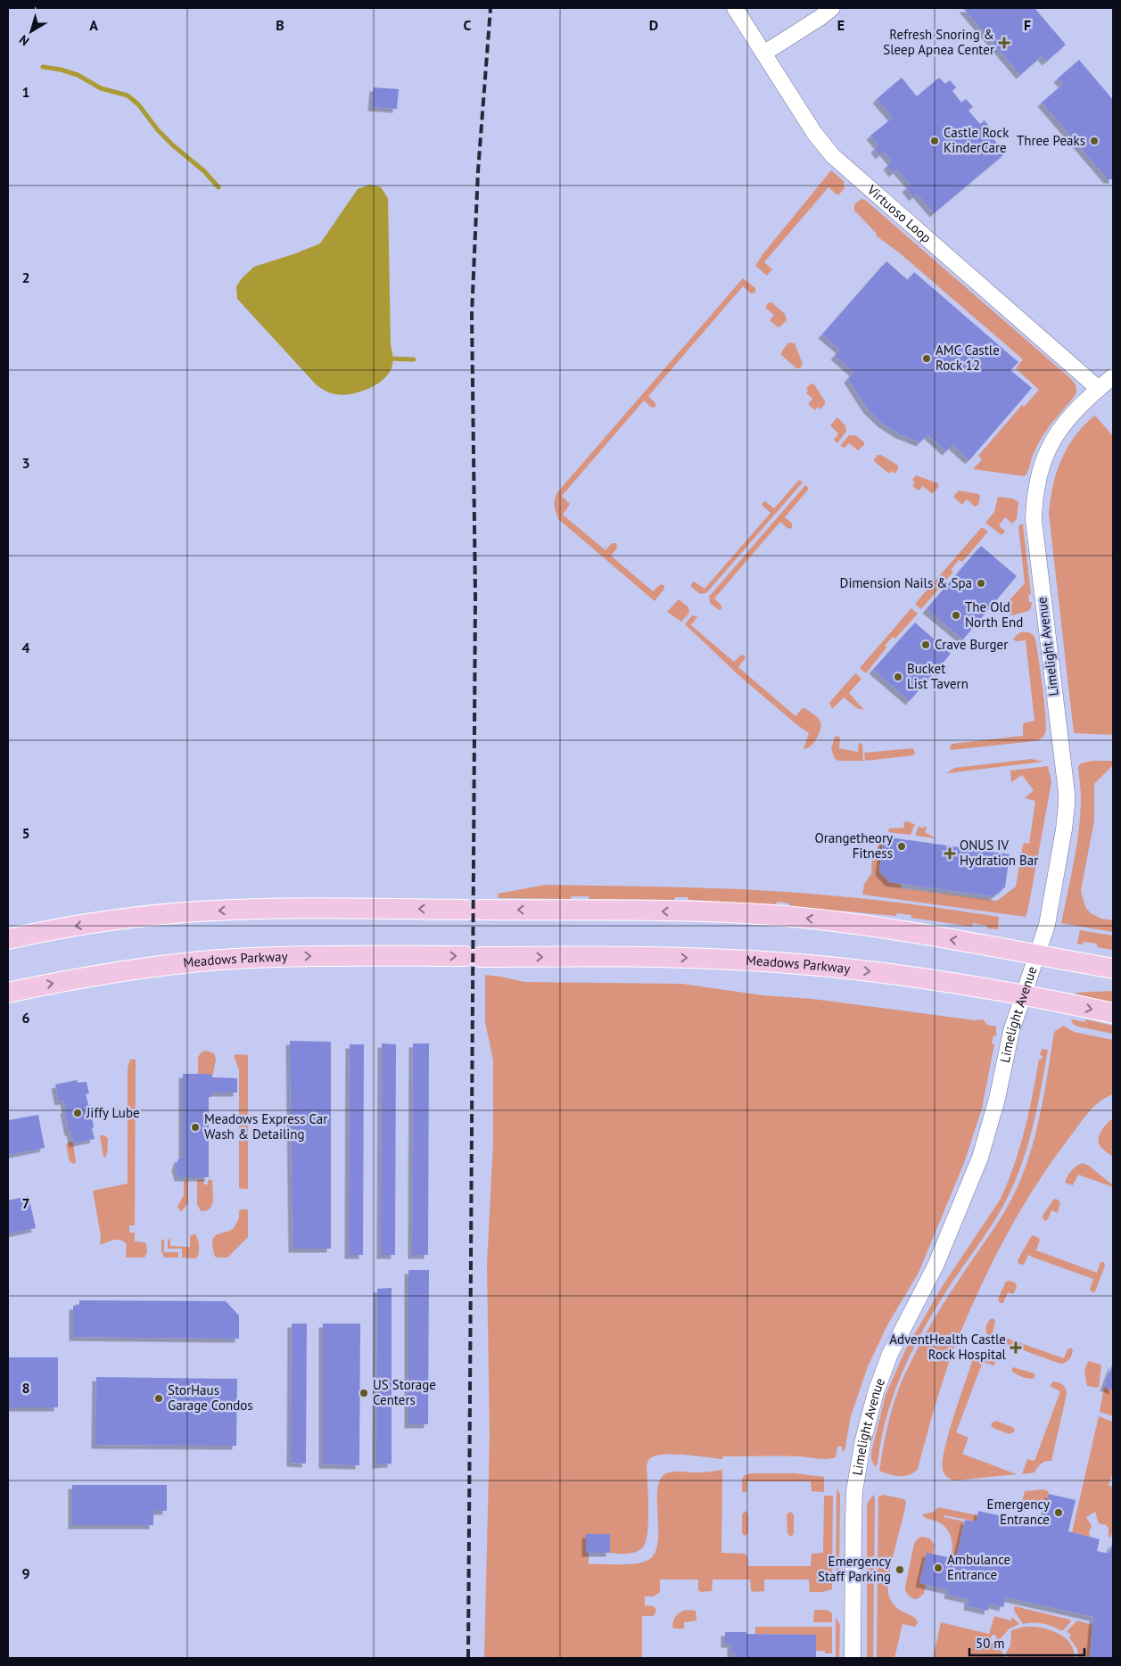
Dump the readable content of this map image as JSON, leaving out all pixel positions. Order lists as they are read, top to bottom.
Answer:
{
  "streets": {
    "main road": ["Meadows Parkway"],
    "street": ["Virtuoso Loop", "Limelight Avenue"]
  },
  "crossings": [
    ["Virtuoso Loop", "Limelight Avenue"],
    ["Limelight Avenue", "Meadows Parkway"]
  ],
  "places": {
    "health": ["Refresh Snoring & Sleep Apnea Center", "ONUS IV Hydration Bar", "AdventHealth Castle Rock Hospital"],
    "other": [
      "Castle Rock KinderCare",
      "Three Peaks",
      "AMC Castle Rock 12",
      "Dimension Nails & Spa",
      "The Old North End",
      "Crave Burger",
      "Bucket List Tavern",
      "Orangetheory Fitness",
      "Jiffy Lube",
      "Meadows Express Car Wash & Detailing",
      "US Storage Centers",
      "StorHaus Garage Condos",
      "Emergency Entrance",
      "Ambulance Entrance",
      "Emergency Staff Parking"
    ]
  },
  "scale_bar": "50 m",
  "north": "bottom left",
  "grid": {
    "columns": [
      "A",
      "B",
      "C",
      "D",
      "E",
      "F"
    ],
    "rows": [
      "1",
      "2",
      "3",
      "4",
      "5",
      "6",
      "7",
      "8",
      "9"
    ]
  }
}
